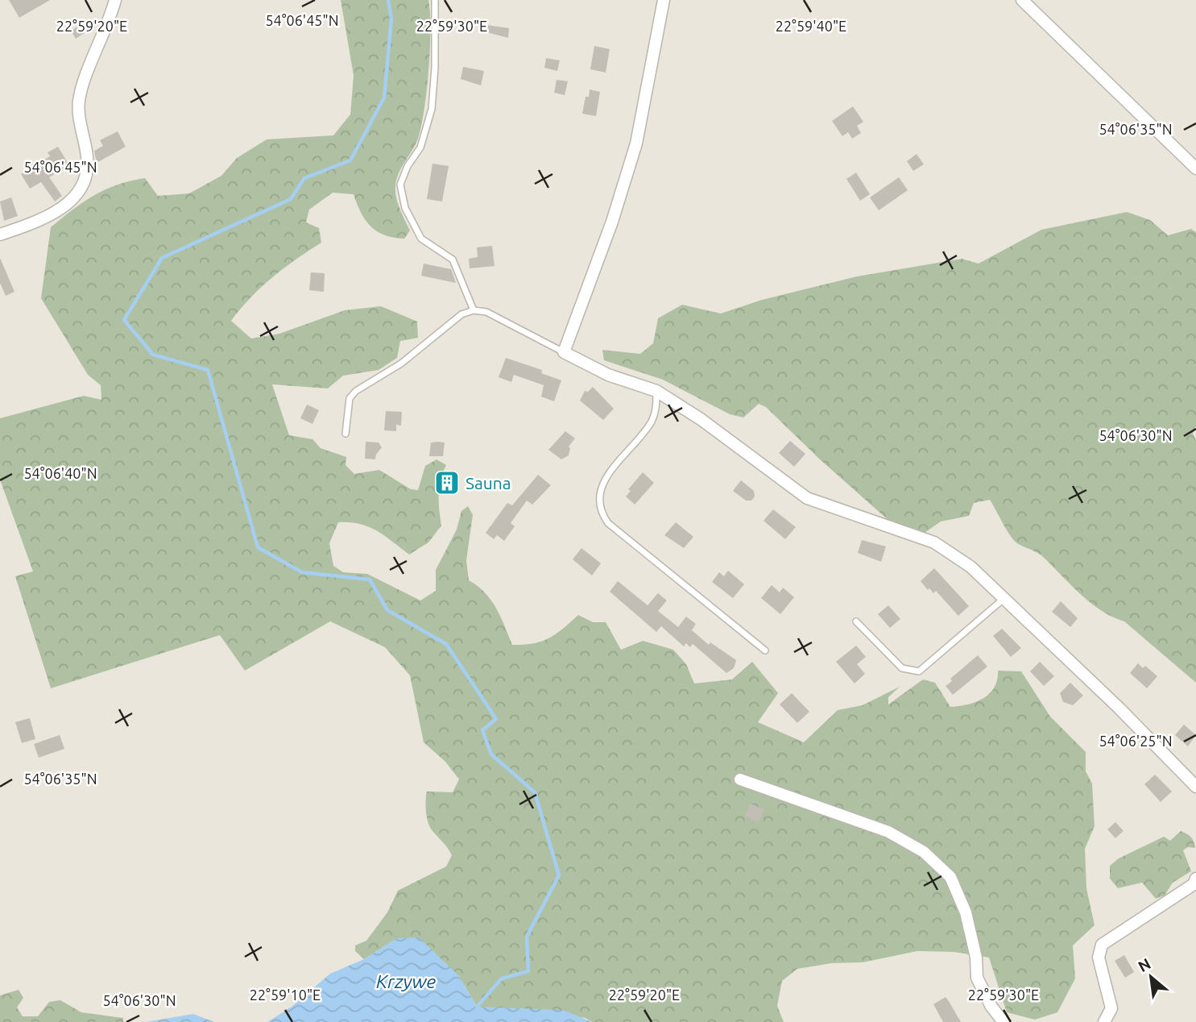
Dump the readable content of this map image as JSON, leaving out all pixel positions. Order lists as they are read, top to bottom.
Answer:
{
  "water": ["Krzywe"],
  "places": {
    "building": ["Sauna"]
  },
  "north": "top left",
  "coordinates": [
    "54°06'45\"N",
    "22°59'20\"E",
    "22°59'30\"E",
    "22°59'40\"E",
    "54°06'35\"N",
    "54°06'30\"N",
    "54°06'40\"N",
    "54°06'25\"N",
    "22°59'10\"E"
  ]
}
